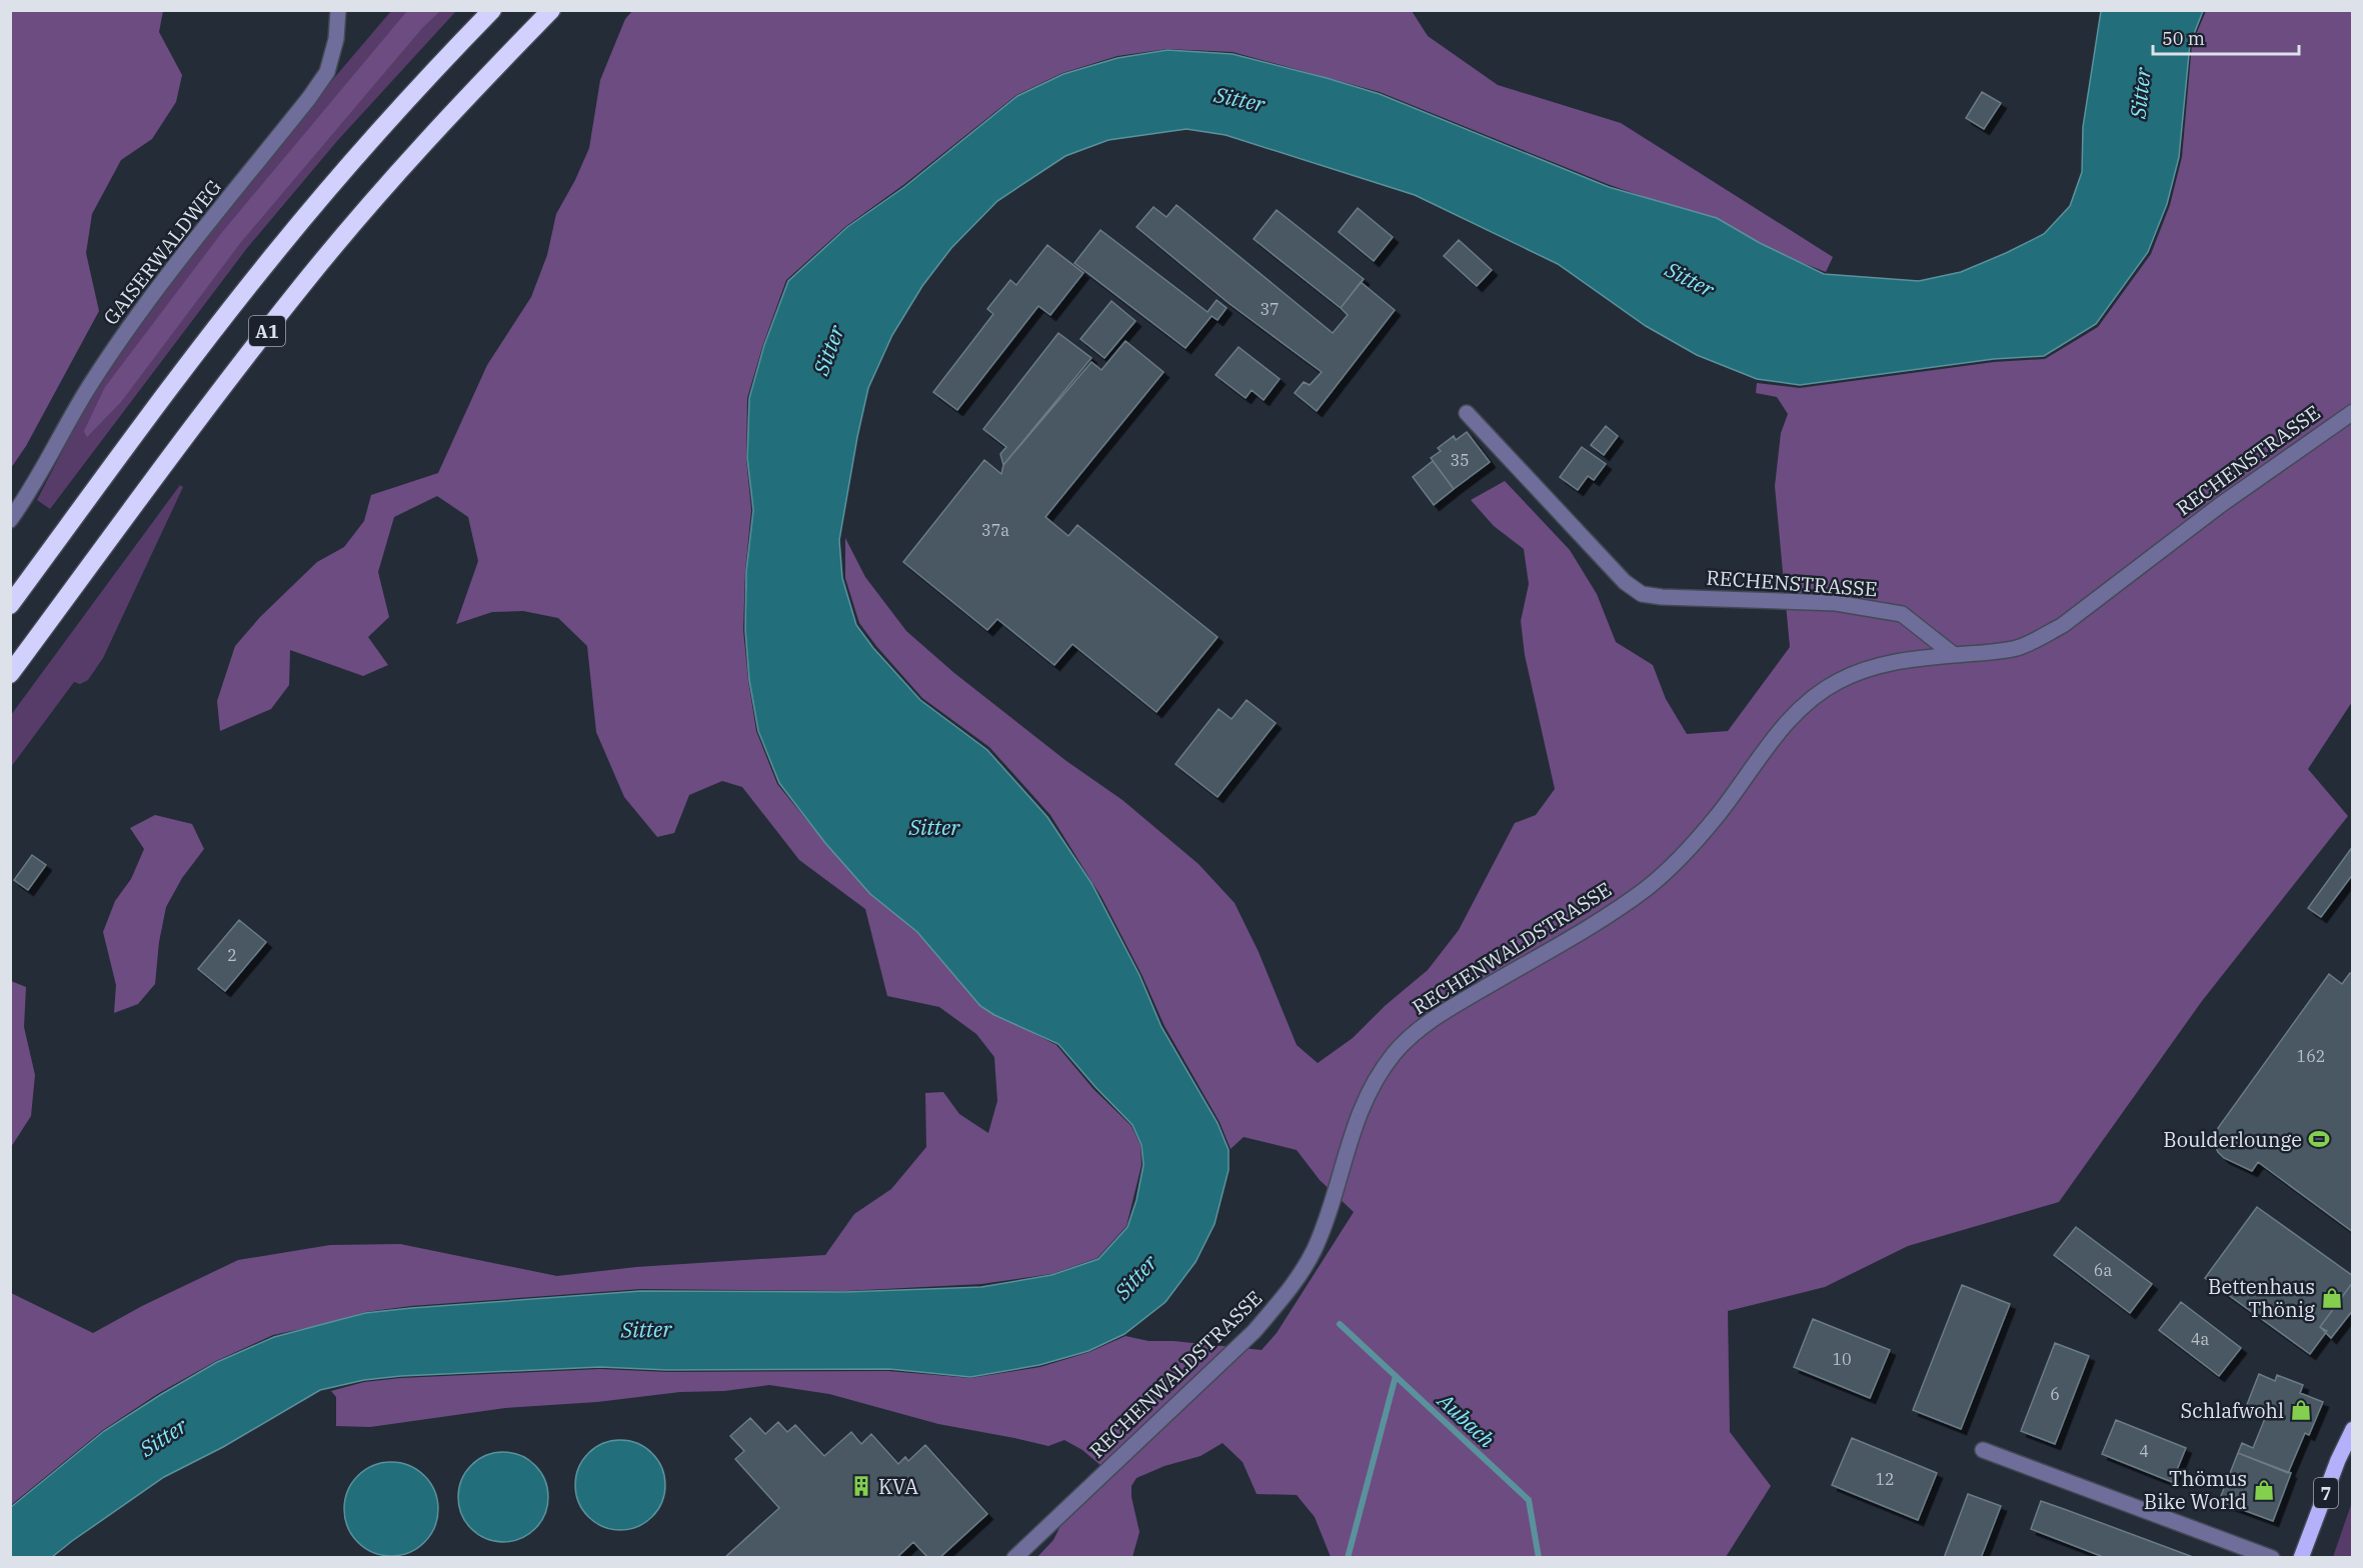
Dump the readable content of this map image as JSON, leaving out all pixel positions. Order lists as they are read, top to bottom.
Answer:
{
  "streets": {
    "highway": ["A1"],
    "main road": ["7"],
    "street": ["GAISERWALDWEG", "RECHENSTRASSE", "RECHENWALDSTRASSE"]
  },
  "crossings": [
    ["RECHENSTRASSE", "RECHENWALDSTRASSE"]
  ],
  "water": ["Sitter", "Aubach"],
  "places": {
    "sports": ["Boulderlounge"],
    "shop": ["Bettenhaus Thönig", "Schlafwohl", "Thömus Bike World"],
    "building": ["KVA"]
  },
  "house_numbers": [
    "37",
    "35",
    "37a",
    "2",
    "162",
    "6a",
    "4a",
    "10",
    "6",
    "4",
    "12"
  ],
  "scale_bar": "50 m"
}
